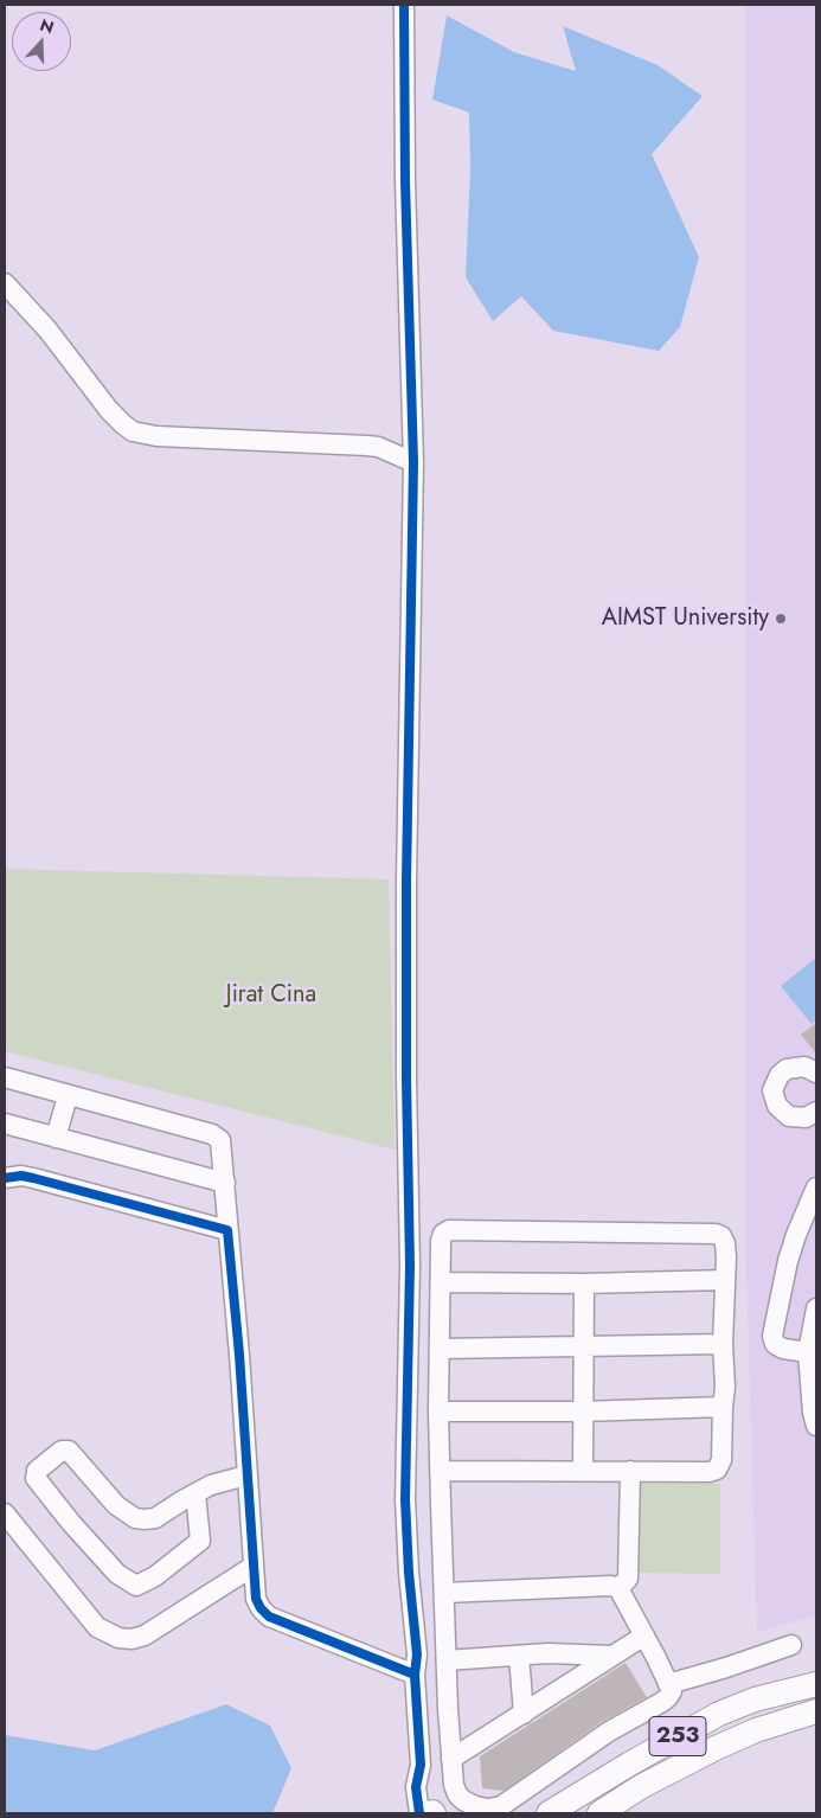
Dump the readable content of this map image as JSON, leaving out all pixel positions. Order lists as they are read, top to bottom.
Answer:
{
  "streets": {
    "main road": ["253"]
  },
  "parks": ["Jirat Cina"],
  "places": ["AIMST University"],
  "north": "top"
}
